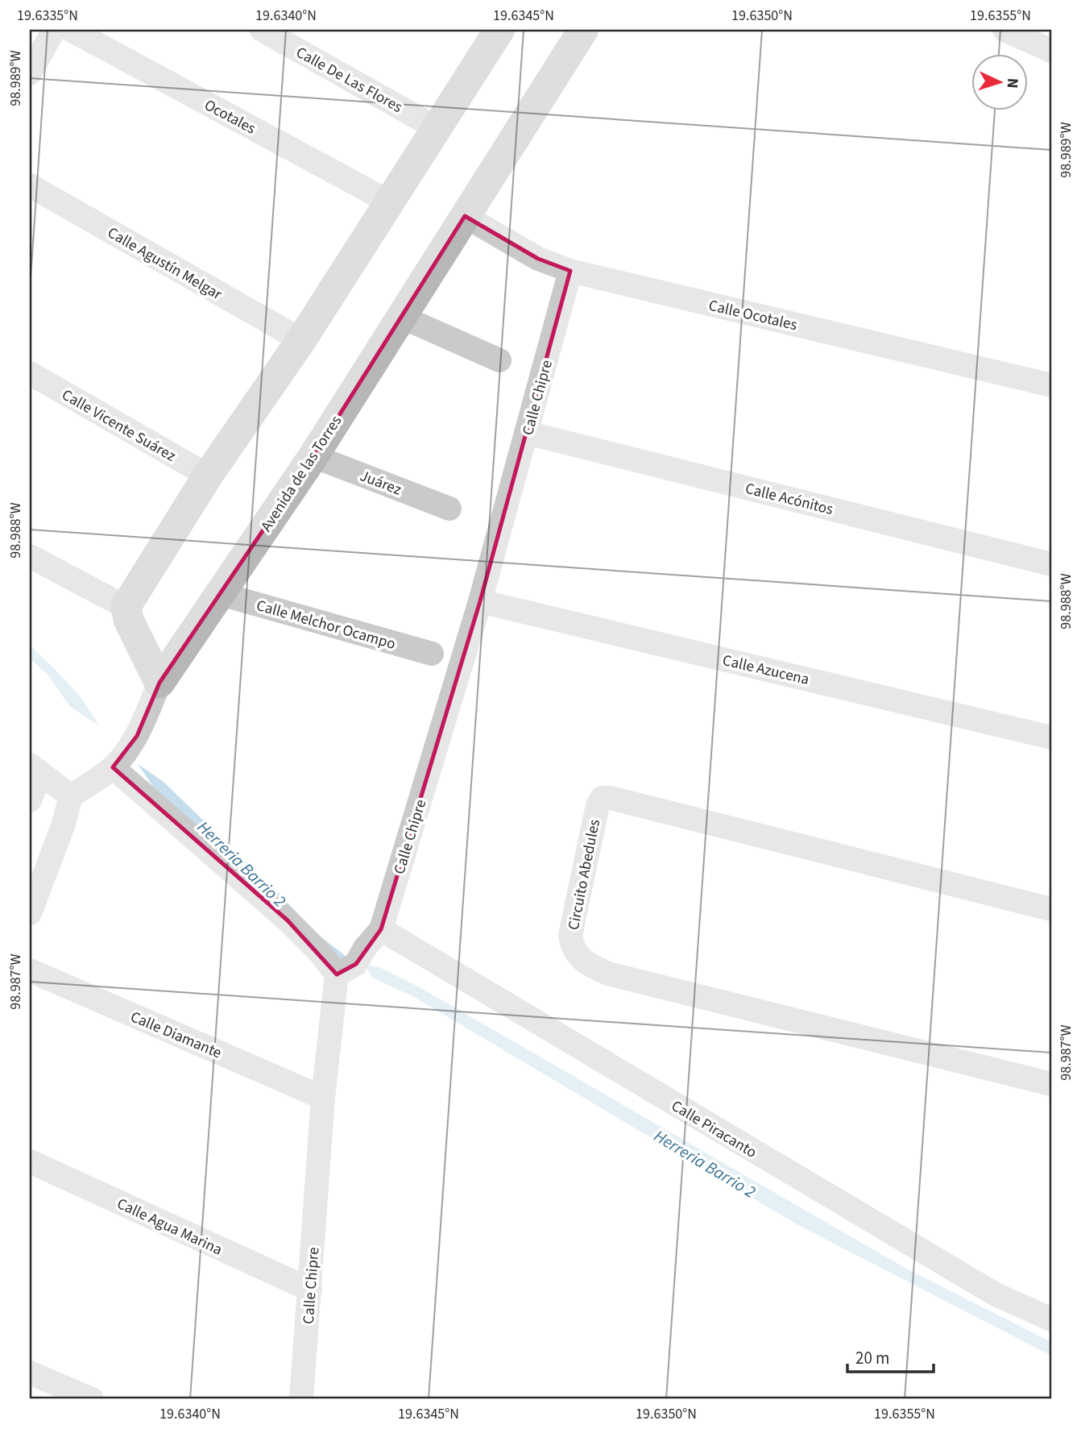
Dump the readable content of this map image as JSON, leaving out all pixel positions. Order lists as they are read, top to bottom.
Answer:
{
  "streets": {
    "main road": ["Avenida de las Torres"],
    "street": [
      "Calle De Las Flores",
      "Ocotales",
      "Calle Agustín Melgar",
      "Calle Ocotales",
      "Calle Chipre",
      "Calle Vicente Suárez",
      "Juárez",
      "Calle Acónitos",
      "Calle Melchor Ocampo",
      "Calle Azucena",
      "Circuito Abedules",
      "Calle Diamante",
      "Calle Piracanto",
      "Calle Agua Marina"
    ]
  },
  "crossings": [
    ["Calle Ocotales", "Calle Chipre"],
    ["Calle Ocotales", "Avenida de las Torres"],
    ["Calle Chipre", "Calle Acónitos"],
    ["Calle Chipre", "Calle Azucena"],
    ["Calle Chipre", "Calle Diamante"],
    ["Calle Chipre", "Calle Piracanto"],
    ["Calle Chipre", "Calle Agua Marina"],
    ["Avenida de las Torres", "Juárez"],
    ["Avenida de las Torres", "Calle Melchor Ocampo"]
  ],
  "water": ["Herreria Barrio 2"],
  "scale_bar": "20 m",
  "north": "right",
  "coordinates": [
    "19.6335°N",
    "19.6340°N",
    "19.6345°N",
    "19.6350°N",
    "19.6355°N",
    "98.989°W",
    "98.988°W",
    "98.987°W"
  ]
}
